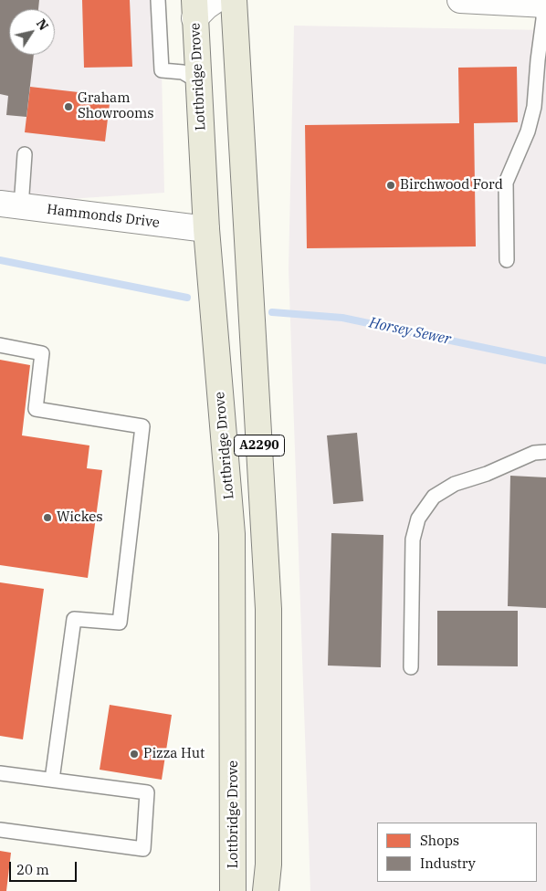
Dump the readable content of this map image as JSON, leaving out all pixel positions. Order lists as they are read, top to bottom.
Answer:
{
  "streets": {
    "main road": ["Lottbridge Drove", "A2290"],
    "street": ["Hammonds Drive"]
  },
  "crossings": [
    ["Lottbridge Drove", "Hammonds Drive"]
  ],
  "water": ["Horsey Sewer"],
  "places": [
    "Graham Showrooms",
    "Birchwood Ford",
    "Wickes",
    "Pizza Hut"
  ],
  "legend": ["Shops", "Industry"],
  "scale_bar": "20 m",
  "north": "top right"
}
